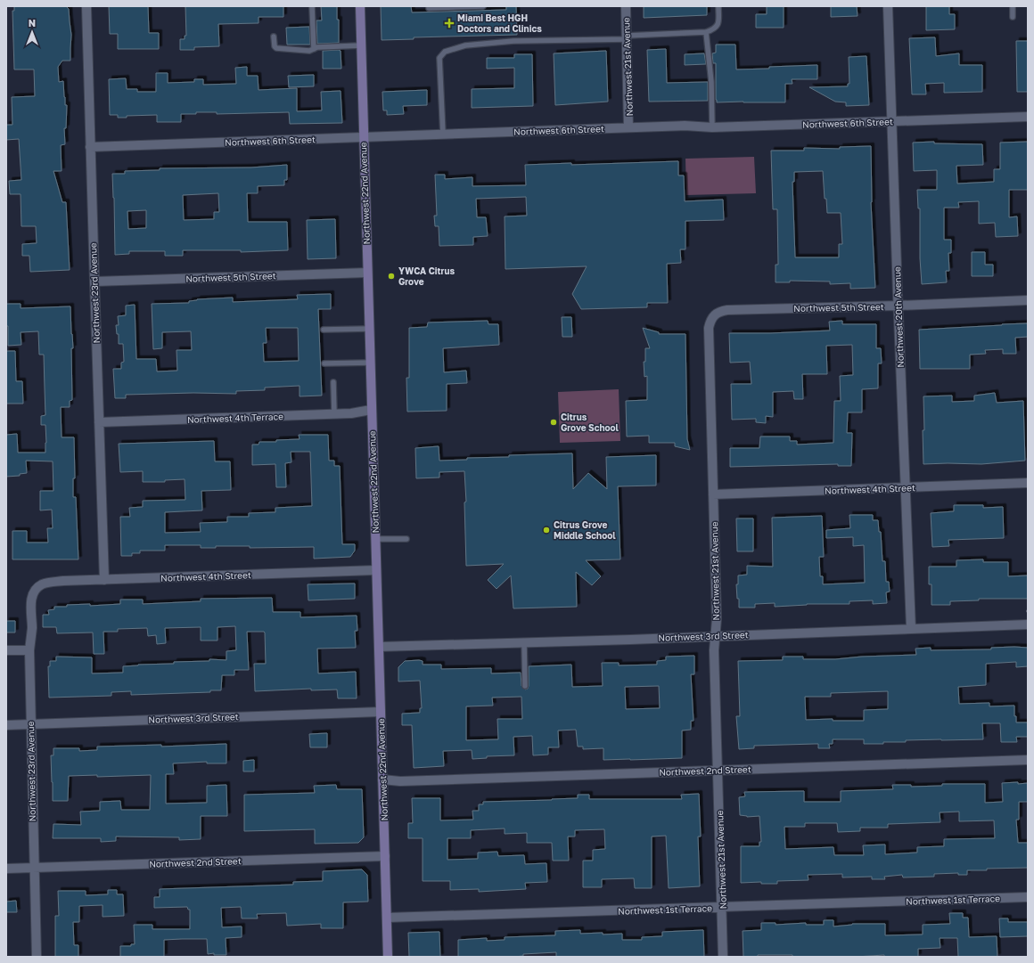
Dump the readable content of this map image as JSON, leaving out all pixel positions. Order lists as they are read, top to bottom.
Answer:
{
  "streets": {
    "main road": ["Northwest 22nd Avenue"],
    "street": [
      "Northwest 21st Avenue",
      "Northwest 6th Street",
      "Northwest 5th Street",
      "Northwest 23rd Avenue",
      "Northwest 20th Avenue",
      "Northwest 4th Terrace",
      "Northwest 4th Street",
      "Northwest 3rd Street",
      "Northwest 2nd Street",
      "Northwest 1st Terrace"
    ]
  },
  "crossings": [
    ["Northwest 21st Avenue", "Northwest 6th Street"],
    ["Northwest 21st Avenue", "Northwest 5th Street"],
    ["Northwest 21st Avenue", "Northwest 4th Street"],
    ["Northwest 21st Avenue", "Northwest 3rd Street"],
    ["Northwest 21st Avenue", "Northwest 2nd Street"],
    ["Northwest 21st Avenue", "Northwest 1st Terrace"],
    ["Northwest 6th Street", "Northwest 22nd Avenue"],
    ["Northwest 6th Street", "Northwest 23rd Avenue"],
    ["Northwest 6th Street", "Northwest 20th Avenue"],
    ["Northwest 22nd Avenue", "Northwest 5th Street"],
    ["Northwest 22nd Avenue", "Northwest 4th Terrace"],
    ["Northwest 22nd Avenue", "Northwest 4th Street"],
    ["Northwest 22nd Avenue", "Northwest 3rd Street"],
    ["Northwest 22nd Avenue", "Northwest 2nd Street"],
    ["Northwest 22nd Avenue", "Northwest 1st Terrace"],
    ["Northwest 5th Street", "Northwest 23rd Avenue"],
    ["Northwest 5th Street", "Northwest 20th Avenue"],
    ["Northwest 23rd Avenue", "Northwest 4th Terrace"],
    ["Northwest 23rd Avenue", "Northwest 4th Street"],
    ["Northwest 23rd Avenue", "Northwest 3rd Street"],
    ["Northwest 23rd Avenue", "Northwest 2nd Street"],
    ["Northwest 20th Avenue", "Northwest 4th Street"],
    ["Northwest 20th Avenue", "Northwest 3rd Street"]
  ],
  "places": {
    "health": ["Miami Best HGH Doctors and Clinics"],
    "other": ["YWCA Citrus Grove", "Citrus Grove School", "Citrus Grove Middle School"]
  },
  "north": "top"
}
